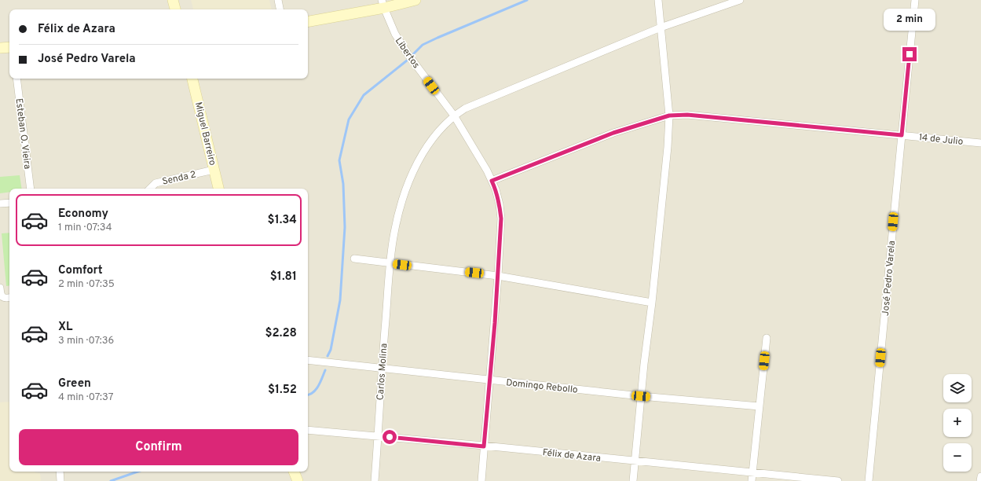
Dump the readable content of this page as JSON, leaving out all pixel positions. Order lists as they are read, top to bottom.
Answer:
{
  "streets": {
    "street": [
      "Libertos",
      "Esteban O. Vieira",
      "Miguel Barreiro",
      "14 de Julio",
      "Senda 2",
      "José Pedro Varela",
      "Carlos Molina",
      "Domingo Rebollo",
      "Félix de Azara"
    ]
  },
  "crossings": [
    ["Libertos", "14 de Julio"],
    ["Libertos", "Carlos Molina"],
    ["Libertos", "Domingo Rebollo"],
    ["Libertos", "Félix de Azara"],
    ["Miguel Barreiro", "Senda 2"],
    ["14 de Julio", "José Pedro Varela"],
    ["Carlos Molina", "Domingo Rebollo"],
    ["Carlos Molina", "Félix de Azara"]
  ],
  "page": {
    "bubble": "2 min",
    "banner": ["Félix de Azara", "José Pedro Varela"],
    "list": [
      {
        "name": "Economy",
        "note": "1 min · 07:34",
        "value": "$1.34"
      },
      {
        "name": "Comfort",
        "note": "2 min · 07:35",
        "value": "$1.81"
      },
      {
        "name": "XL",
        "note": "3 min · 07:36",
        "value": "$2.28"
      },
      {
        "name": "Green",
        "note": "4 min · 07:37",
        "value": "$1.52"
      }
    ],
    "map_buttons": ["+", "−"],
    "buttons": "Confirm"
  }
}
